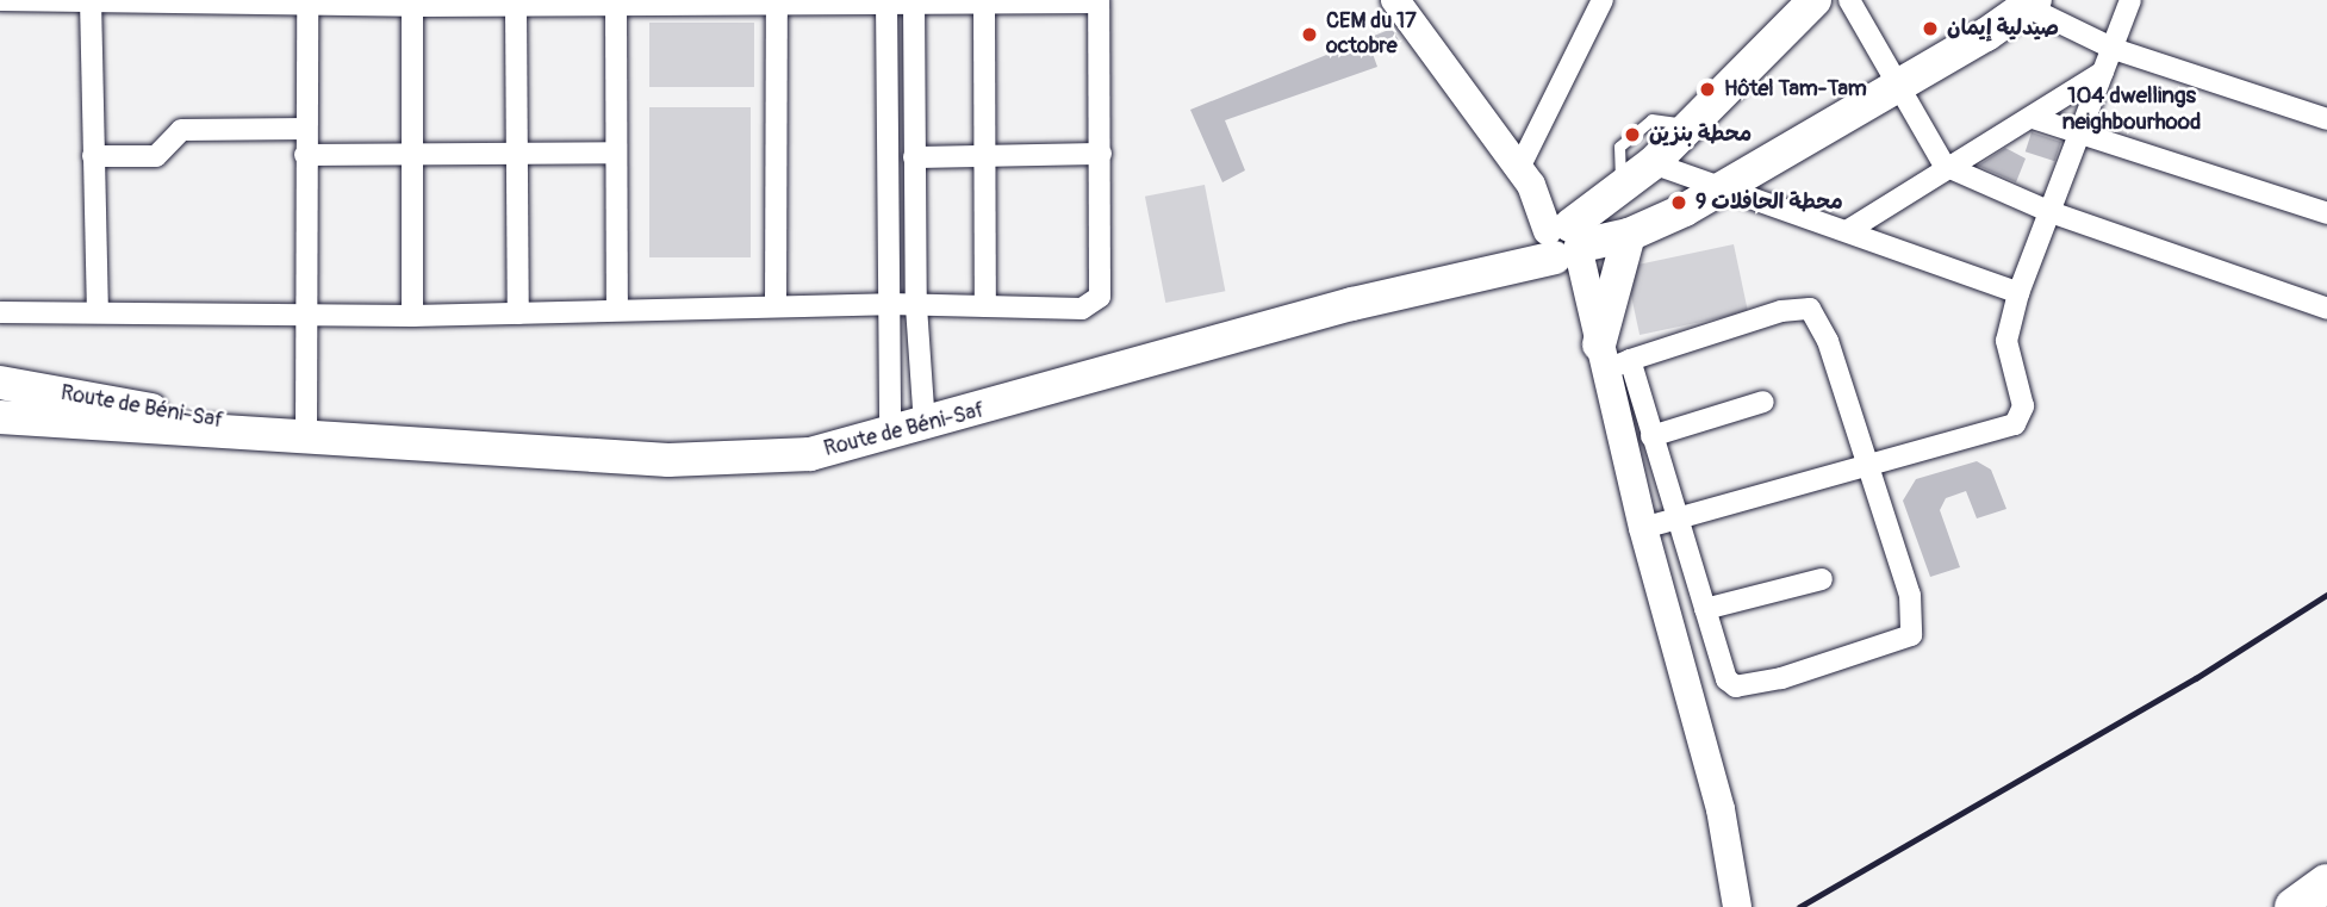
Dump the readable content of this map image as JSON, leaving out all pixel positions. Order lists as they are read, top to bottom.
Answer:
{
  "streets": {
    "main road": ["Route de Béni-Saf"]
  },
  "districts": ["104 dwellings neighbourhood"],
  "places": [
    "صيدلية إيمان",
    "CEM du 17 octobre",
    "Hôtel Tam-Tam",
    "محطة بنزين",
    "محطة الحافلات 9"
  ]
}
